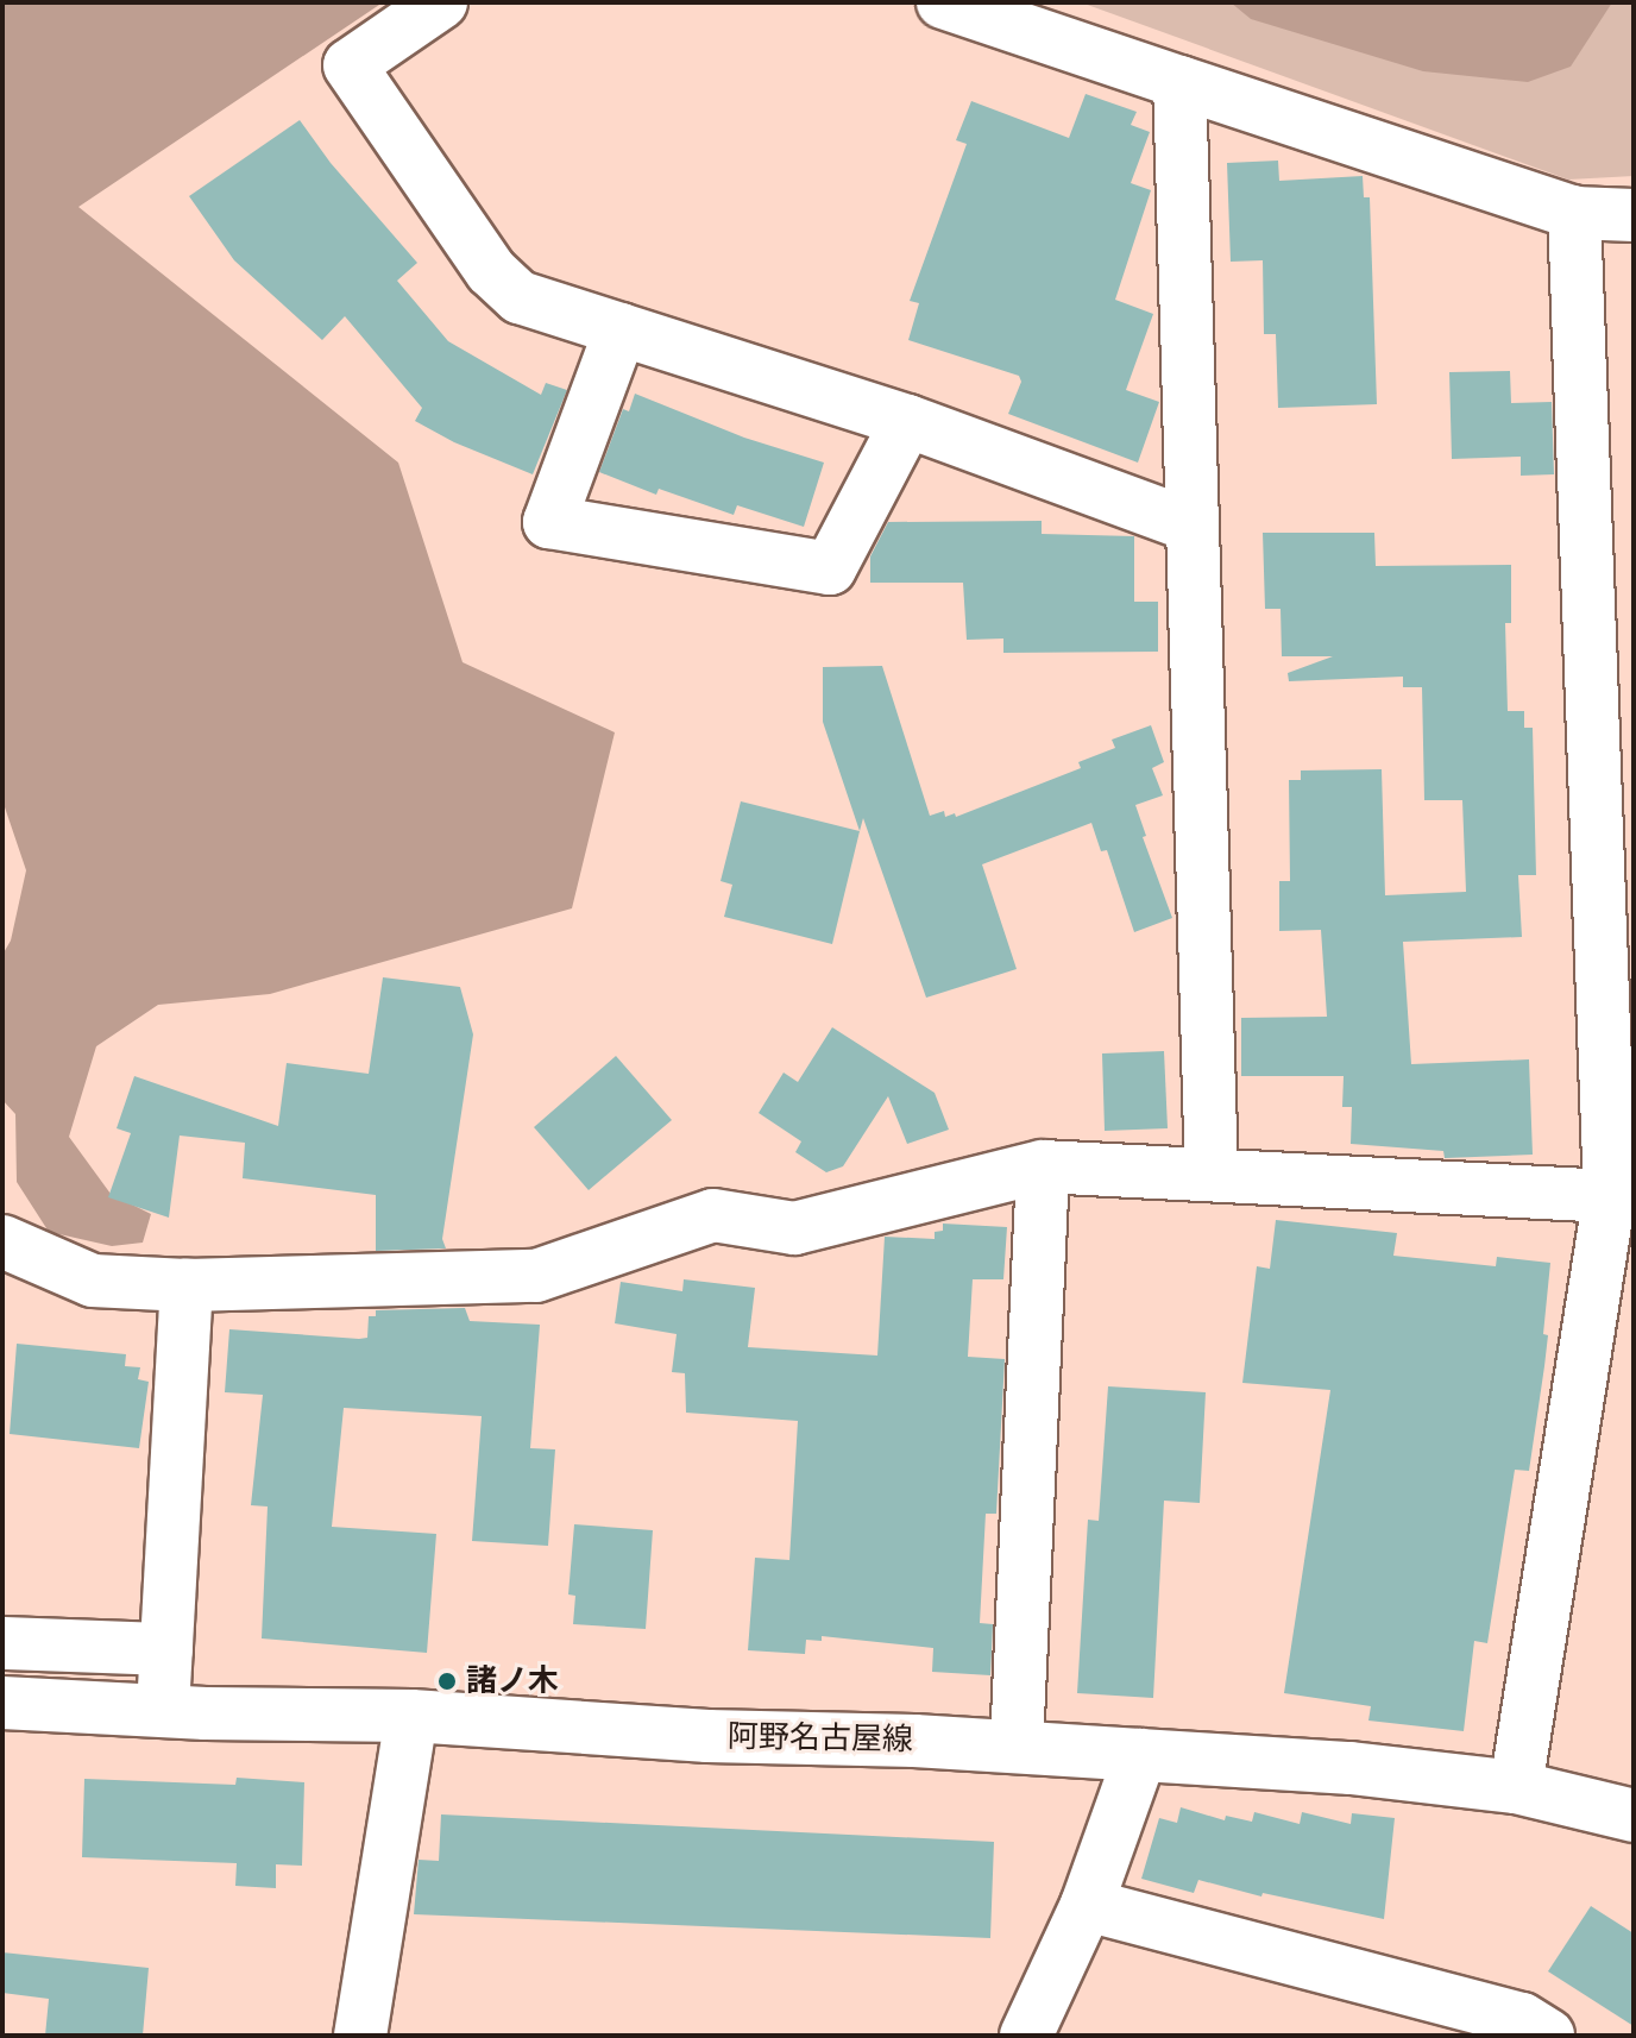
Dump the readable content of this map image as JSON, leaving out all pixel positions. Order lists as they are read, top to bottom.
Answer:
{
  "streets": {
    "street": ["阿野名古屋線"]
  },
  "places": ["諸ノ木"]
}
